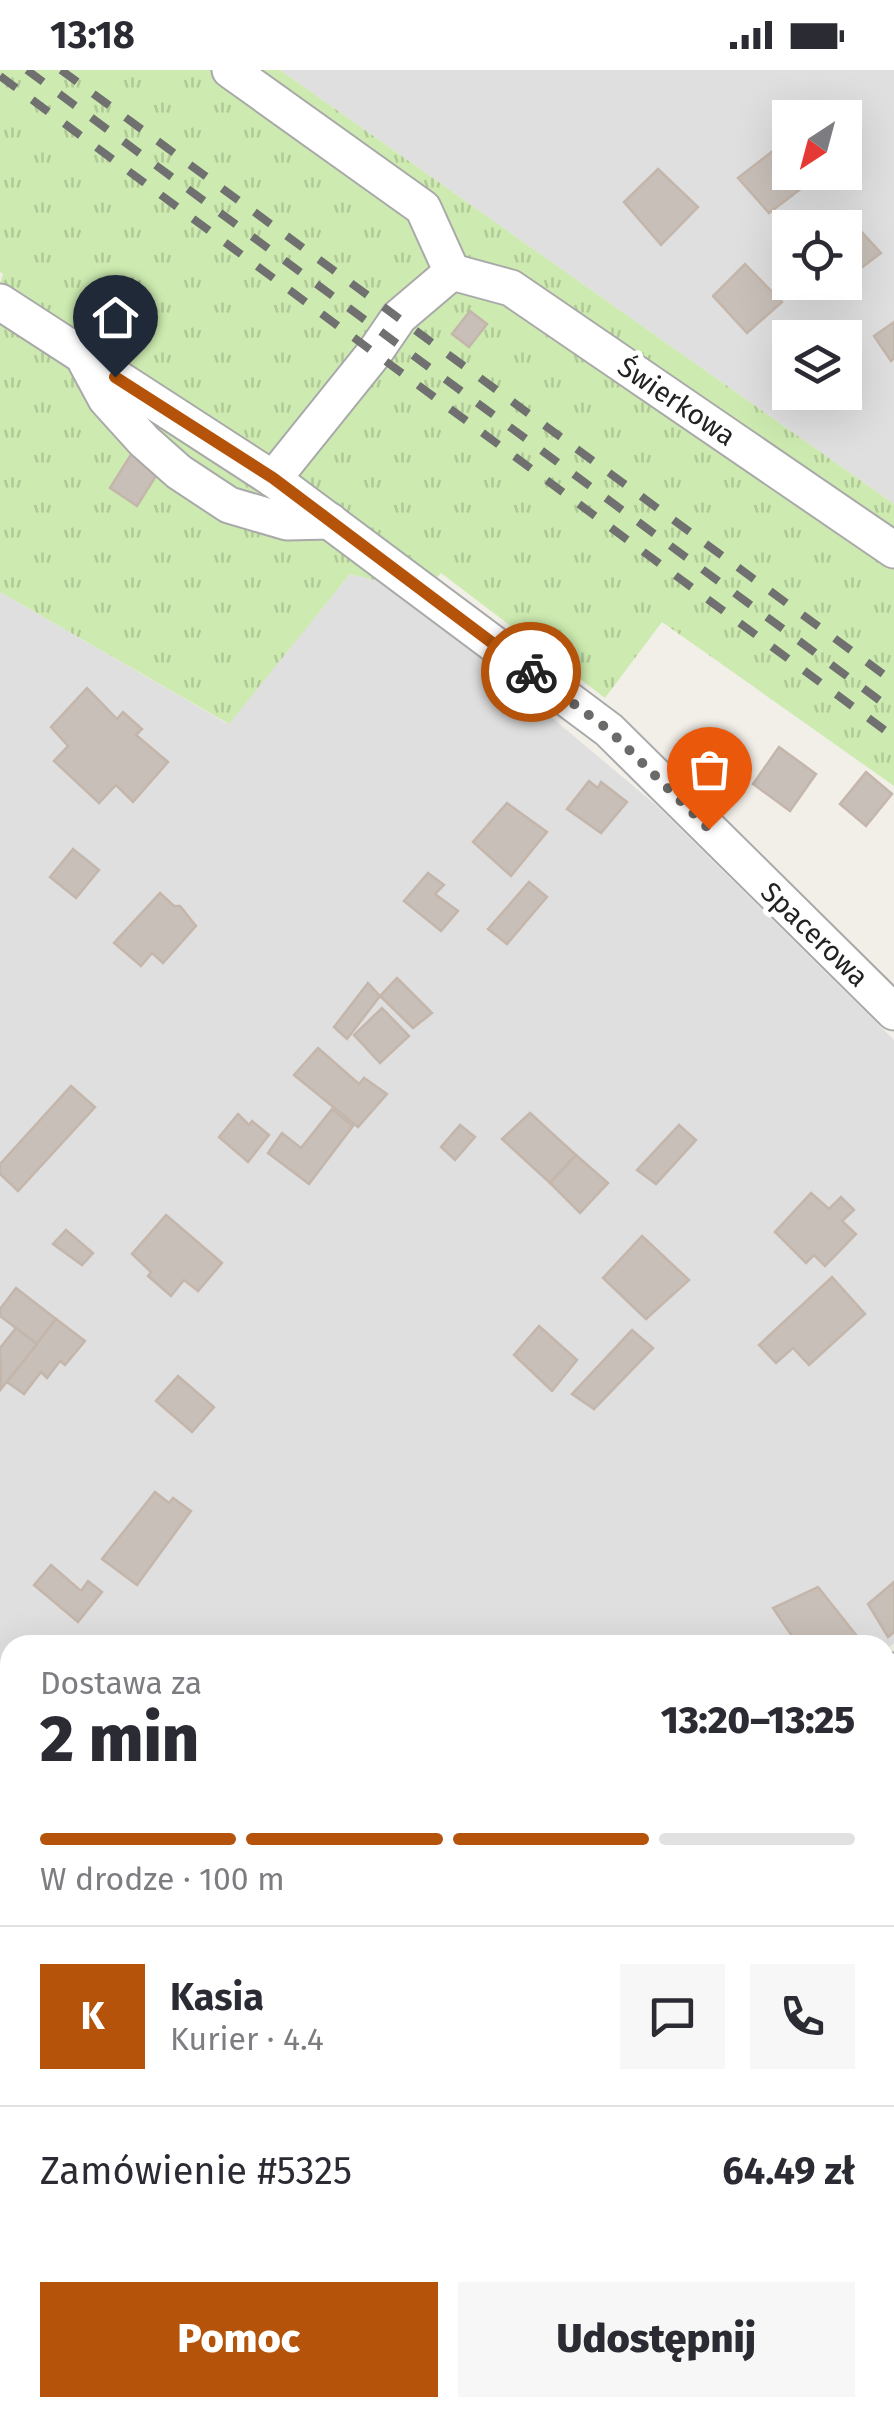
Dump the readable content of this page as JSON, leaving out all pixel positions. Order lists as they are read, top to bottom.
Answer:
{
  "streets": {
    "street": ["Świerkowa", "Spacerowa"]
  },
  "north": "bottom left",
  "page": {
    "status": "13:18",
    "heading": ["2 min", "Dostawa za", "13:20–13:25"],
    "panel": [
      "Kasia",
      "Kurier · 4.4",
      "Zamówienie #5325",
      "64.49 zł"
    ],
    "bar": "W drodze · 100 m",
    "round": "K",
    "buttons": ["Pomoc", "Udostępnij"]
  }
}
